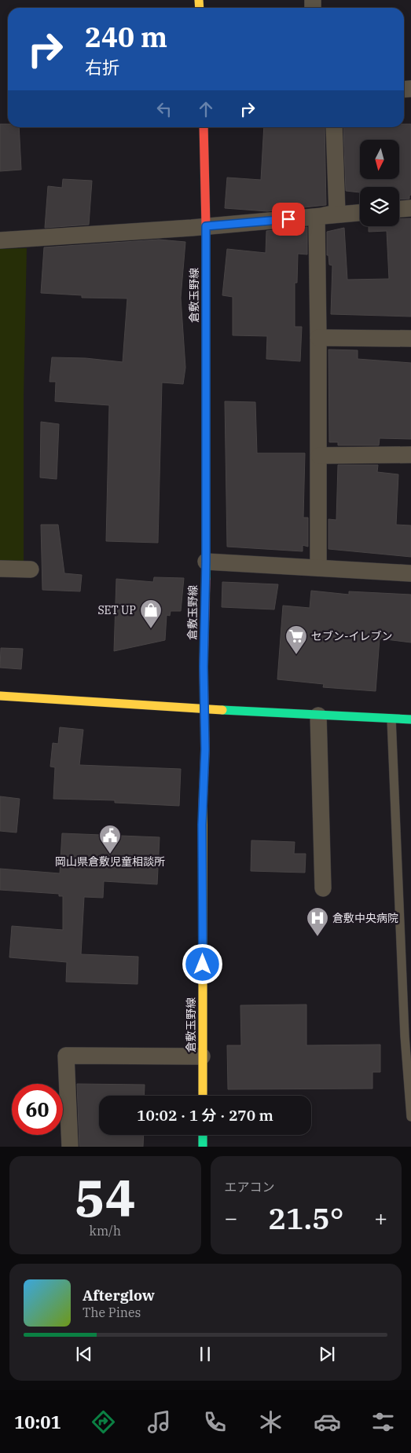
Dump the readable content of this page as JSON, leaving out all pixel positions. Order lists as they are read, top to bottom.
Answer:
{
  "streets": {
    "main road": ["倉敷玉野線"]
  },
  "places": {
    "shop": ["SET UP"],
    "supermarket": ["セブン-イレブン"],
    "public building": ["岡山県倉敷児童相談所"],
    "hospital": ["倉敷中央病院"]
  },
  "north": "bottom",
  "page": {
    "turn": ["240 m", "右折"],
    "limit": "60",
    "trip": "10:02 · 1 分 · 270 m",
    "tile": [
      ["54", "km/h"],
      "エアコン"
    ],
    "heat": ["−", "21.5°", "+"],
    "song": ["Afterglow", "The Pines"],
    "tabs": "10:01"
  }
}
